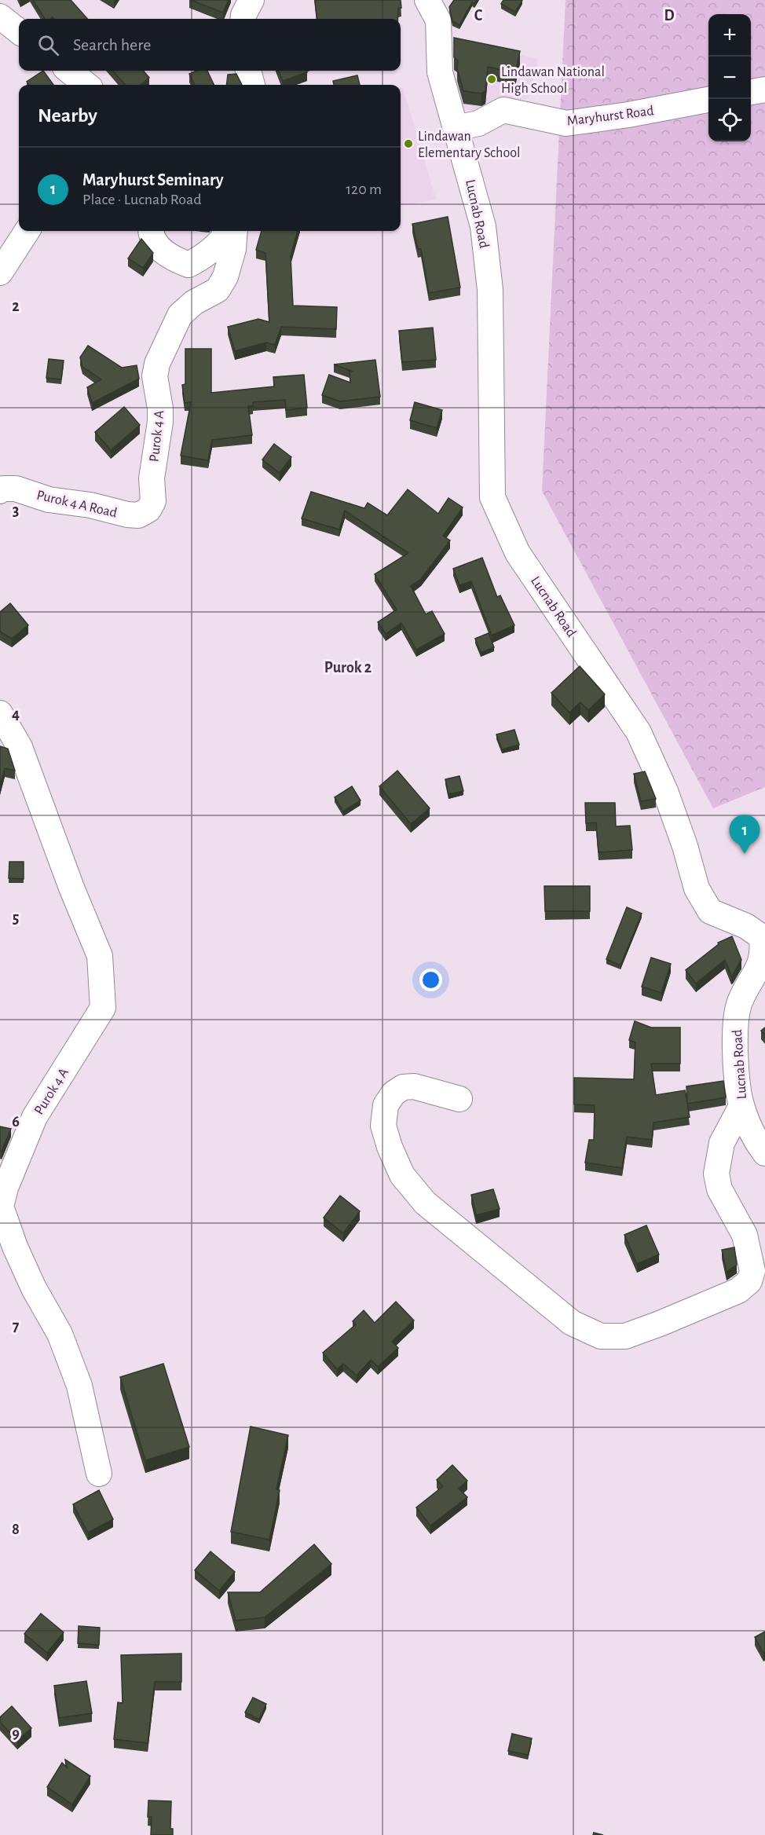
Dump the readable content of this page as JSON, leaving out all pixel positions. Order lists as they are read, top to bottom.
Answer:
{
  "streets": {
    "street": [
      "Maryhurst Road",
      "Lucnab Road",
      "Purok 4 A",
      "Purok 4 A Road"
    ]
  },
  "crossings": [
    ["Maryhurst Road", "Lucnab Road"],
    ["Purok 4 A", "Purok 4 A Road"]
  ],
  "districts": ["Purok 2"],
  "places": ["Lindawan National High School", "Lindawan Elementary School"],
  "page": {
    "map_buttons": ["+", "−"],
    "search": "Search here",
    "heading": "Nearby",
    "list": [
      {
        "mark": "1",
        "name": "Maryhurst Seminary",
        "note": "Place · Lucnab Road",
        "value": "120 m"
      }
    ],
    "pins": "1"
  },
  "grid": {
    "columns": ["C", "D"],
    "rows": [
      "2",
      "3",
      "4",
      "5",
      "6",
      "7",
      "8",
      "9"
    ]
  }
}
